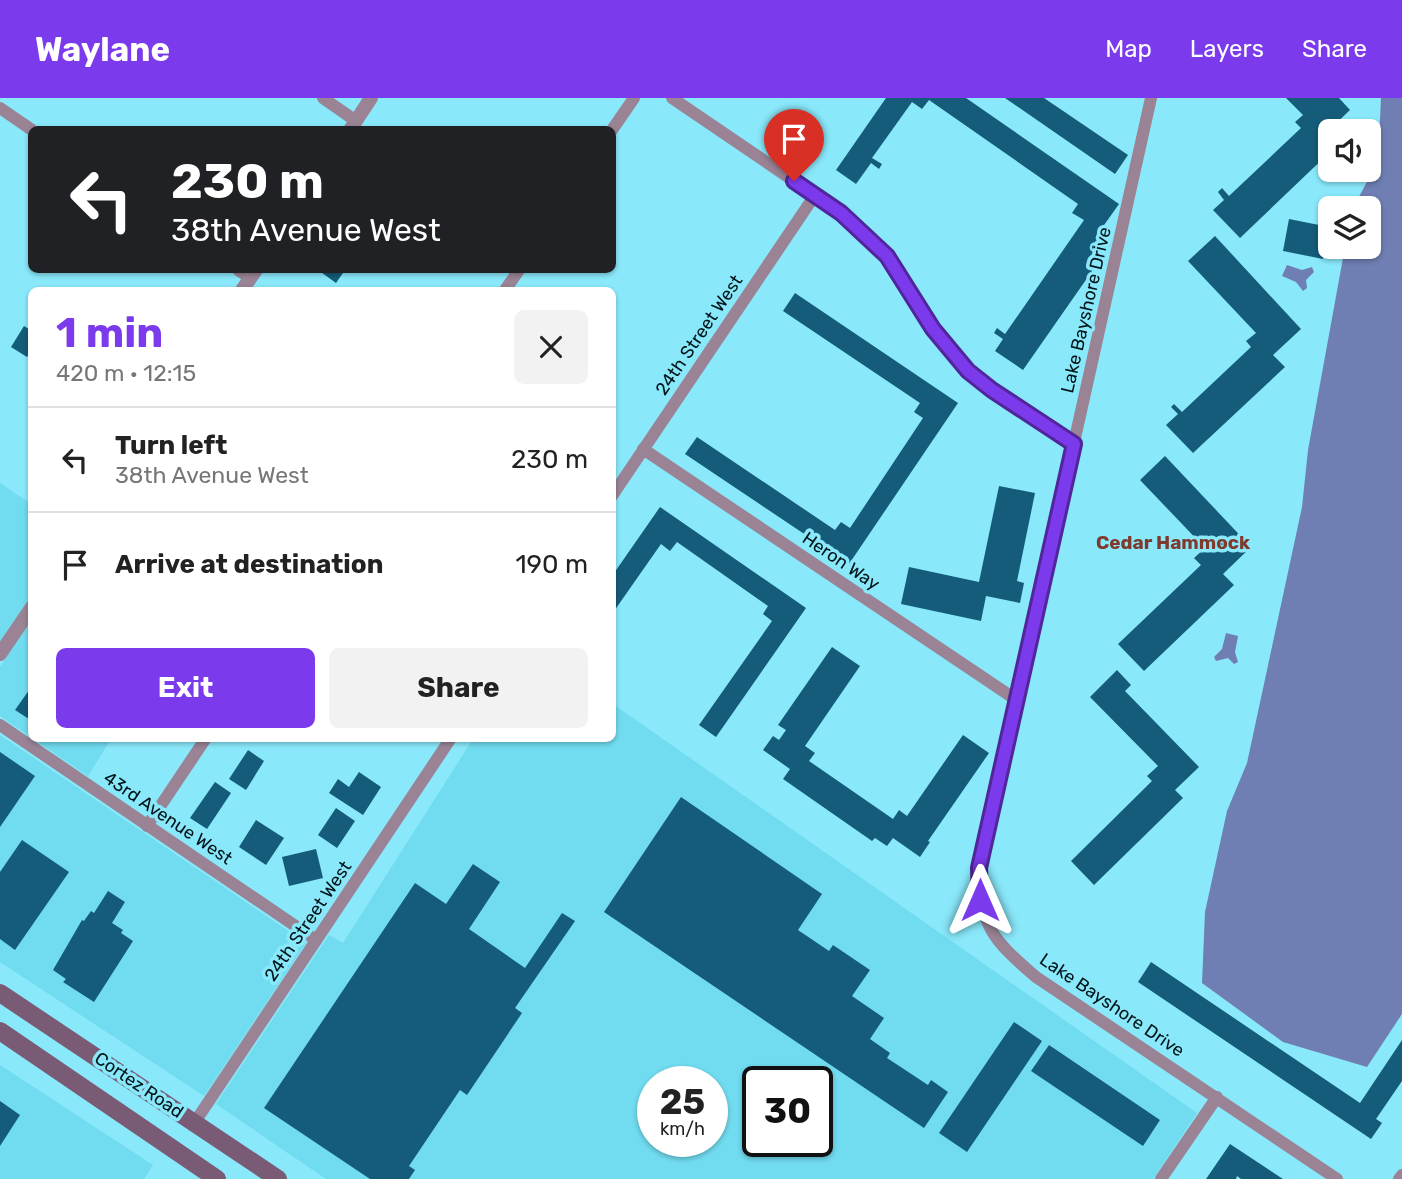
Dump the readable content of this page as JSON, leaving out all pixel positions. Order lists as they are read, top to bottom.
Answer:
{
  "streets": {
    "main road": ["Cortez Road"],
    "street": [
      "Lake Bayshore Drive",
      "24th Street West",
      "Heron Way",
      "43rd Avenue West"
    ]
  },
  "crossings": [
    ["Lake Bayshore Drive", "Heron Way"],
    ["24th Street West", "Heron Way"],
    ["24th Street West", "43rd Avenue West"],
    ["24th Street West", "Cortez Road"]
  ],
  "districts": ["Cedar Hammock"],
  "page": {
    "header": "Waylane",
    "nav": ["Map", "Layers", "Share"],
    "turn": ["230 m", "38th Avenue West"],
    "heading": ["1 min", "420 m · 12:15"],
    "list": [
      {
        "name": "Turn left",
        "note": "38th Avenue West",
        "value": "230 m"
      },
      {
        "name": "Arrive at destination",
        "value": "190 m"
      }
    ],
    "buttons": ["Exit", "Share"],
    "speed": "25 km/h",
    "limit": "30"
  }
}
